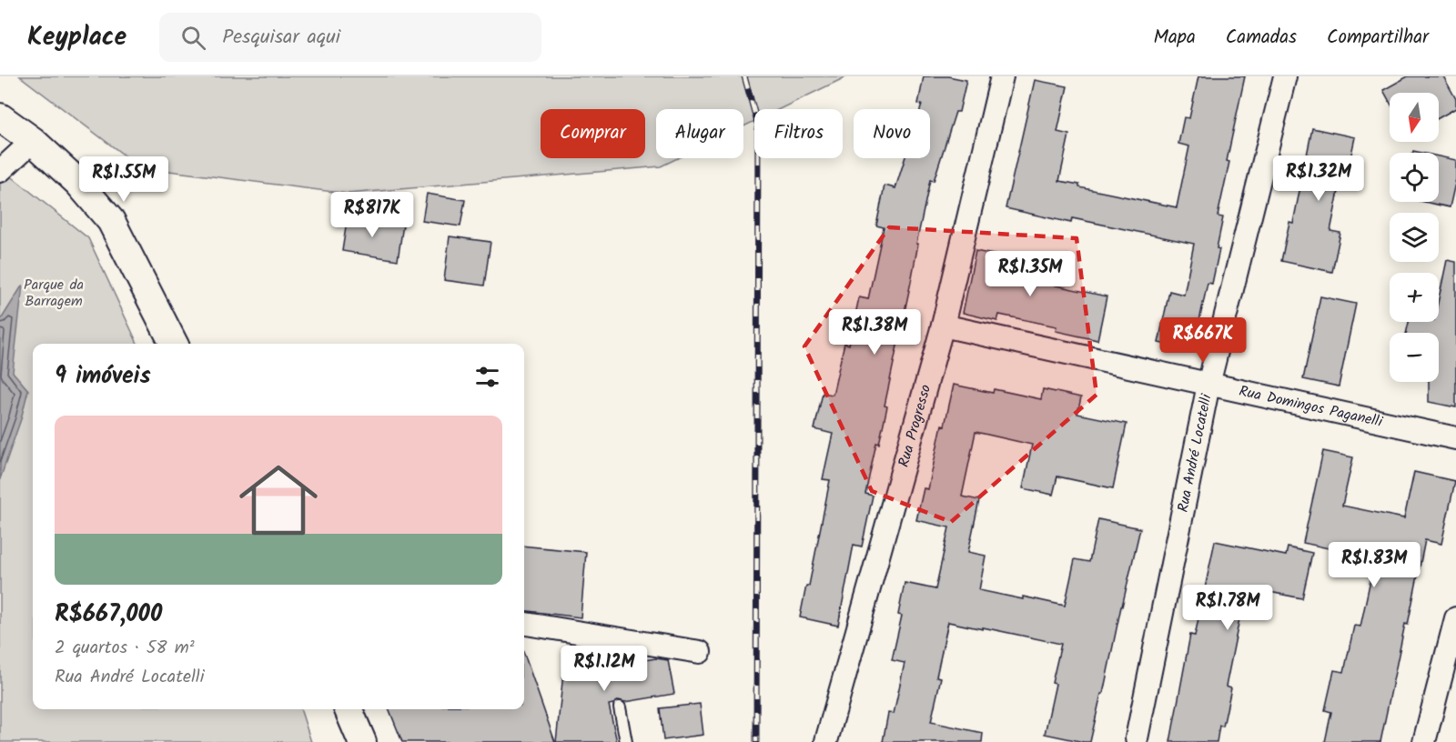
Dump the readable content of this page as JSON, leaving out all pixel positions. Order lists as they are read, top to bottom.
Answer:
{
  "streets": {
    "street": ["Rua Domingos Paganelli", "Rua Progresso", "Rua André Locatelli"]
  },
  "crossings": [
    ["Rua Domingos Paganelli", "Rua Progresso"],
    ["Rua Domingos Paganelli", "Rua André Locatelli"]
  ],
  "parks": ["Parque da Barragem"],
  "north": "bottom",
  "page": {
    "header": "Keyplace",
    "search": "Pesquisar aqui",
    "nav": ["Mapa", "Camadas", "Compartilhar"],
    "map_buttons": ["+", "−"],
    "chip": [
      "Comprar",
      "Alugar",
      "Filtros",
      "Novo"
    ],
    "price": [
      "R$1.32M",
      "R$1.55M",
      "R$817K",
      "R$1.35M",
      "R$1.38M",
      "R$667K",
      "R$1.83M",
      "R$1.78M",
      "R$1.12M"
    ],
    "heading": "9 imóveis",
    "list": [
      {
        "name": "R$667,000",
        "note": "2 quartos · 58 m² · Rua André Locatelli"
      }
    ]
  }
}
